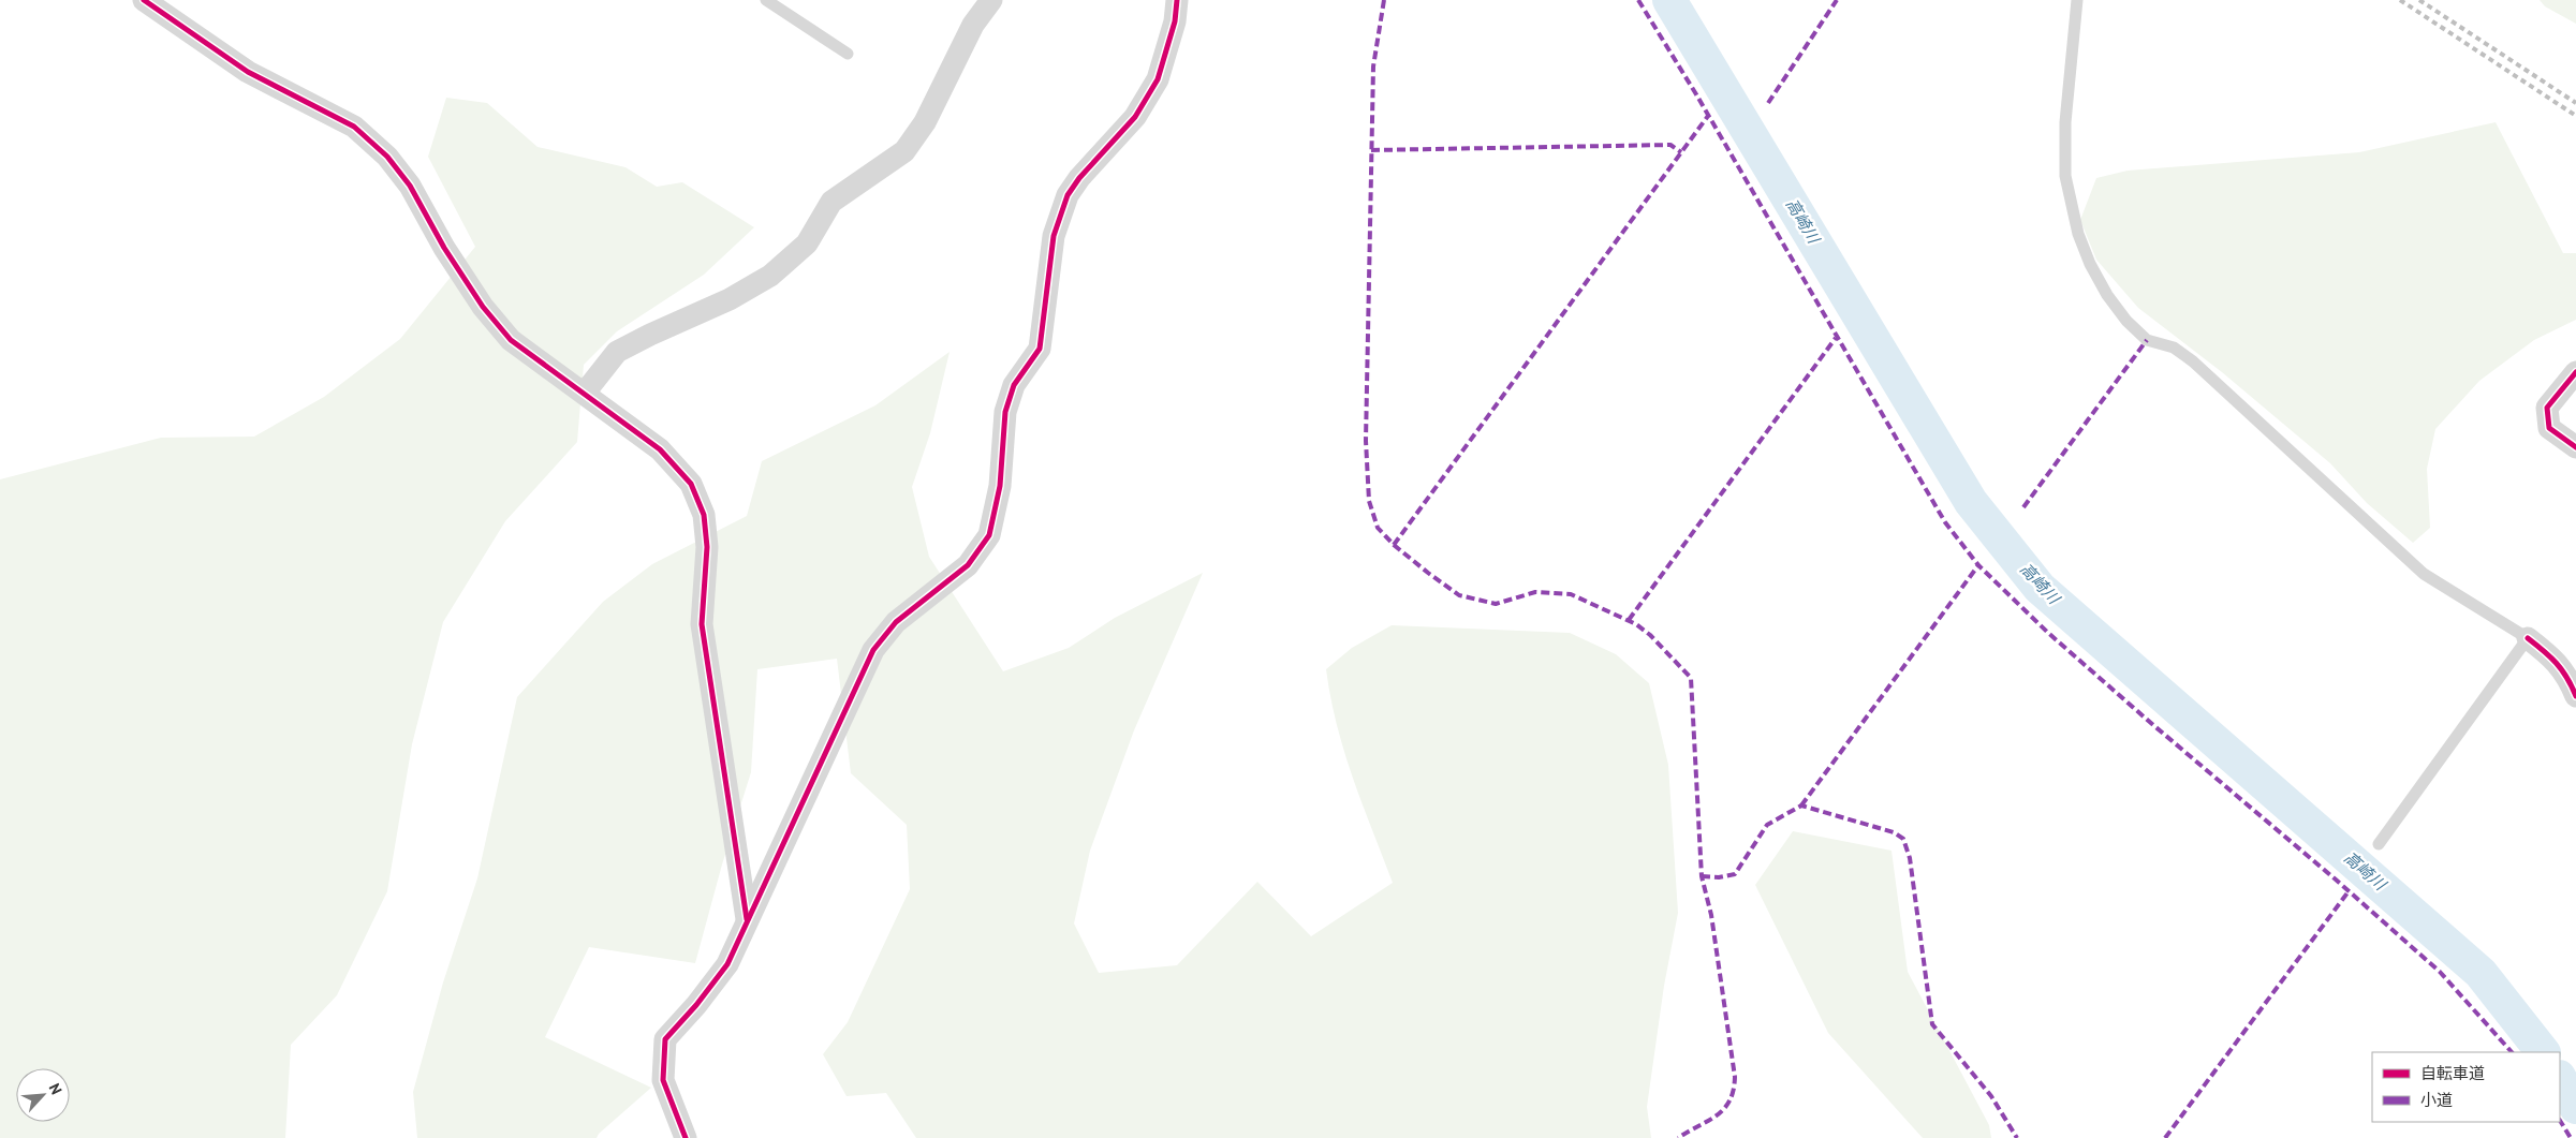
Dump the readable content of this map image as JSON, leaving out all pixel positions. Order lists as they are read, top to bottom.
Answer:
{
  "water": ["高崎川"],
  "legend": ["自転車道", "小道"],
  "north": "top right"
}
